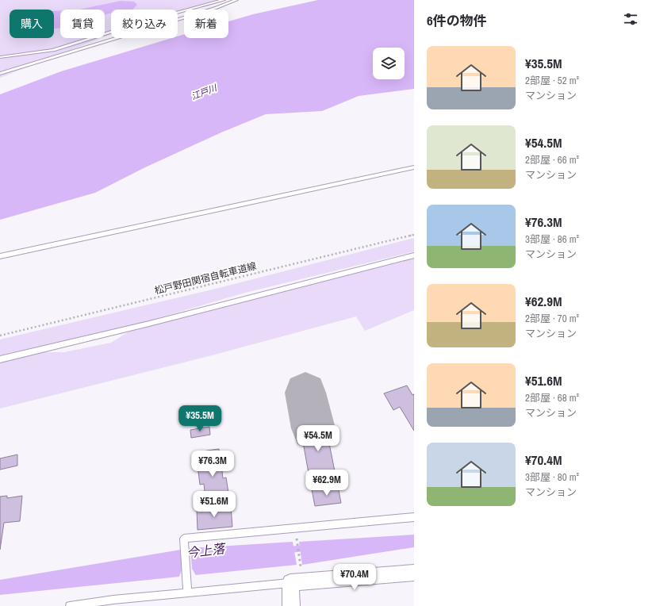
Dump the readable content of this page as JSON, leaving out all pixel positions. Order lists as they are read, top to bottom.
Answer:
{
  "streets": {
    "path": ["松戸野田関宿自転車道線"]
  },
  "water": ["江戸川", "今上落"],
  "page": {
    "heading": "6件の物件",
    "chip": [
      "購入",
      "賃貸",
      "絞り込み",
      "新着"
    ],
    "list": [
      {
        "name": "¥35.5M",
        "note": "2部屋 · 52 m² · マンション"
      },
      {
        "name": "¥54.5M",
        "note": "2部屋 · 66 m² · マンション"
      },
      {
        "name": "¥76.3M",
        "note": "3部屋 · 86 m² · マンション"
      },
      {
        "name": "¥62.9M",
        "note": "2部屋 · 70 m² · マンション"
      },
      {
        "name": "¥51.6M",
        "note": "2部屋 · 68 m² · マンション"
      },
      {
        "name": "¥70.4M",
        "note": "3部屋 · 80 m² · マンション"
      }
    ],
    "price": [
      "¥35.5M",
      "¥54.5M",
      "¥76.3M",
      "¥62.9M",
      "¥51.6M",
      "¥70.4M"
    ]
  }
}
